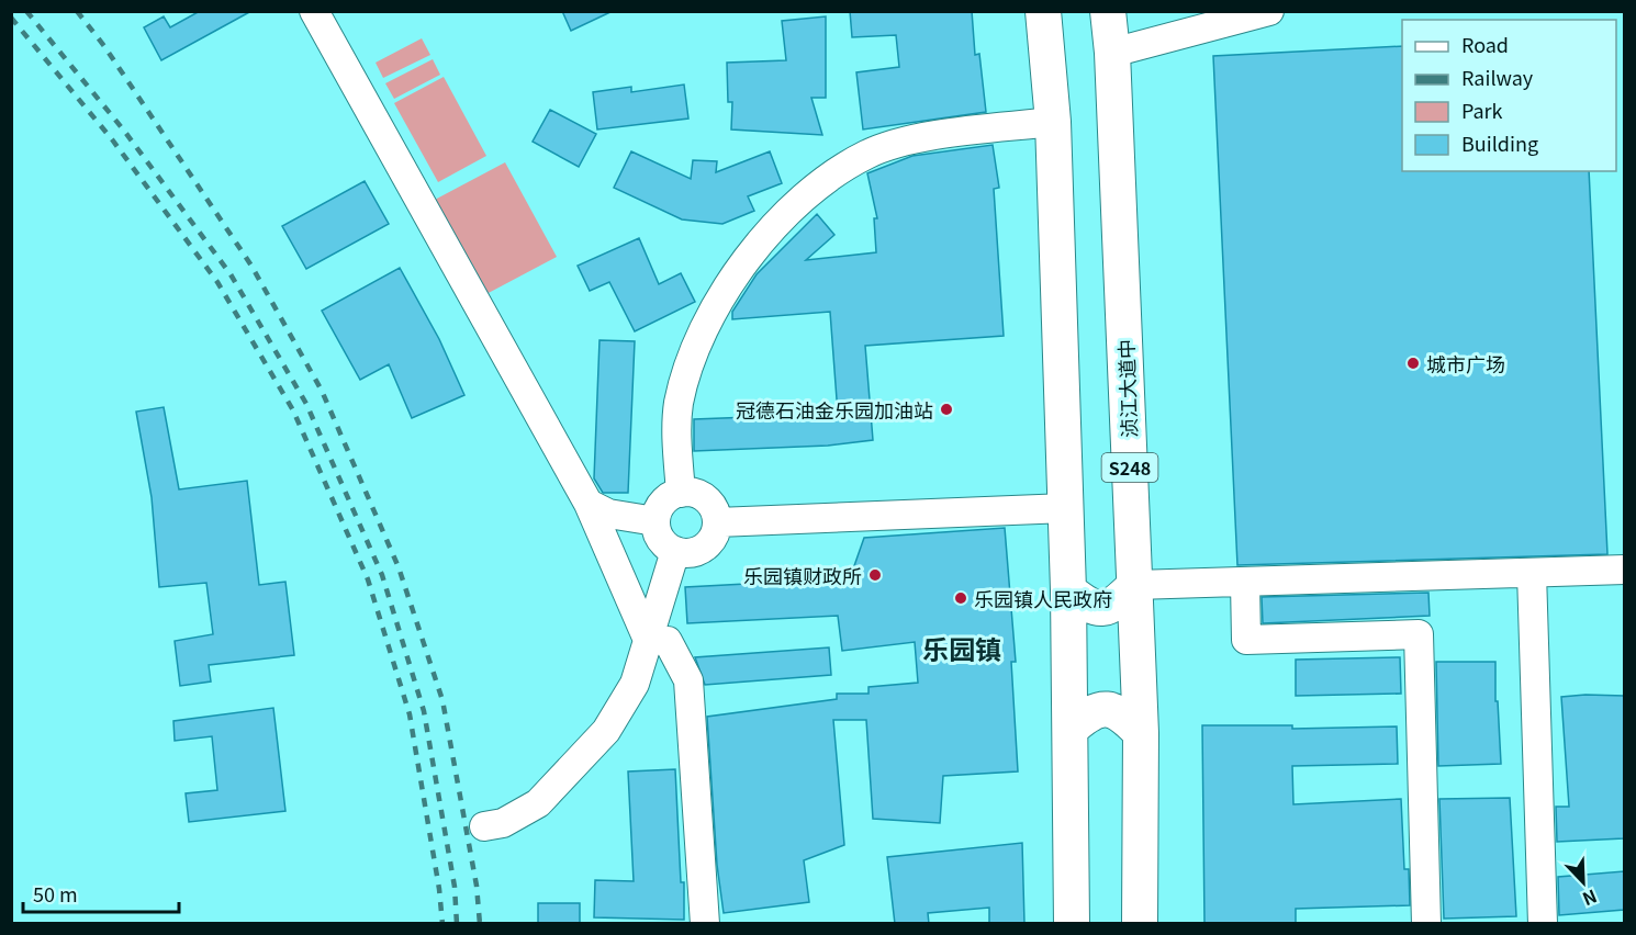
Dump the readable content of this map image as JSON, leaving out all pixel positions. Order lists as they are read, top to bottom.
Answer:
{
  "streets": {
    "main road": ["浈江大道中", "S248"]
  },
  "districts": ["乐园镇"],
  "places": [
    "城市广场",
    "冠德石油金乐园加油站",
    "乐园镇财政所",
    "乐园镇人民政府"
  ],
  "legend": [
    "Road",
    "Railway",
    "Park",
    "Building"
  ],
  "scale_bar": "50 m",
  "north": "bottom right"
}
